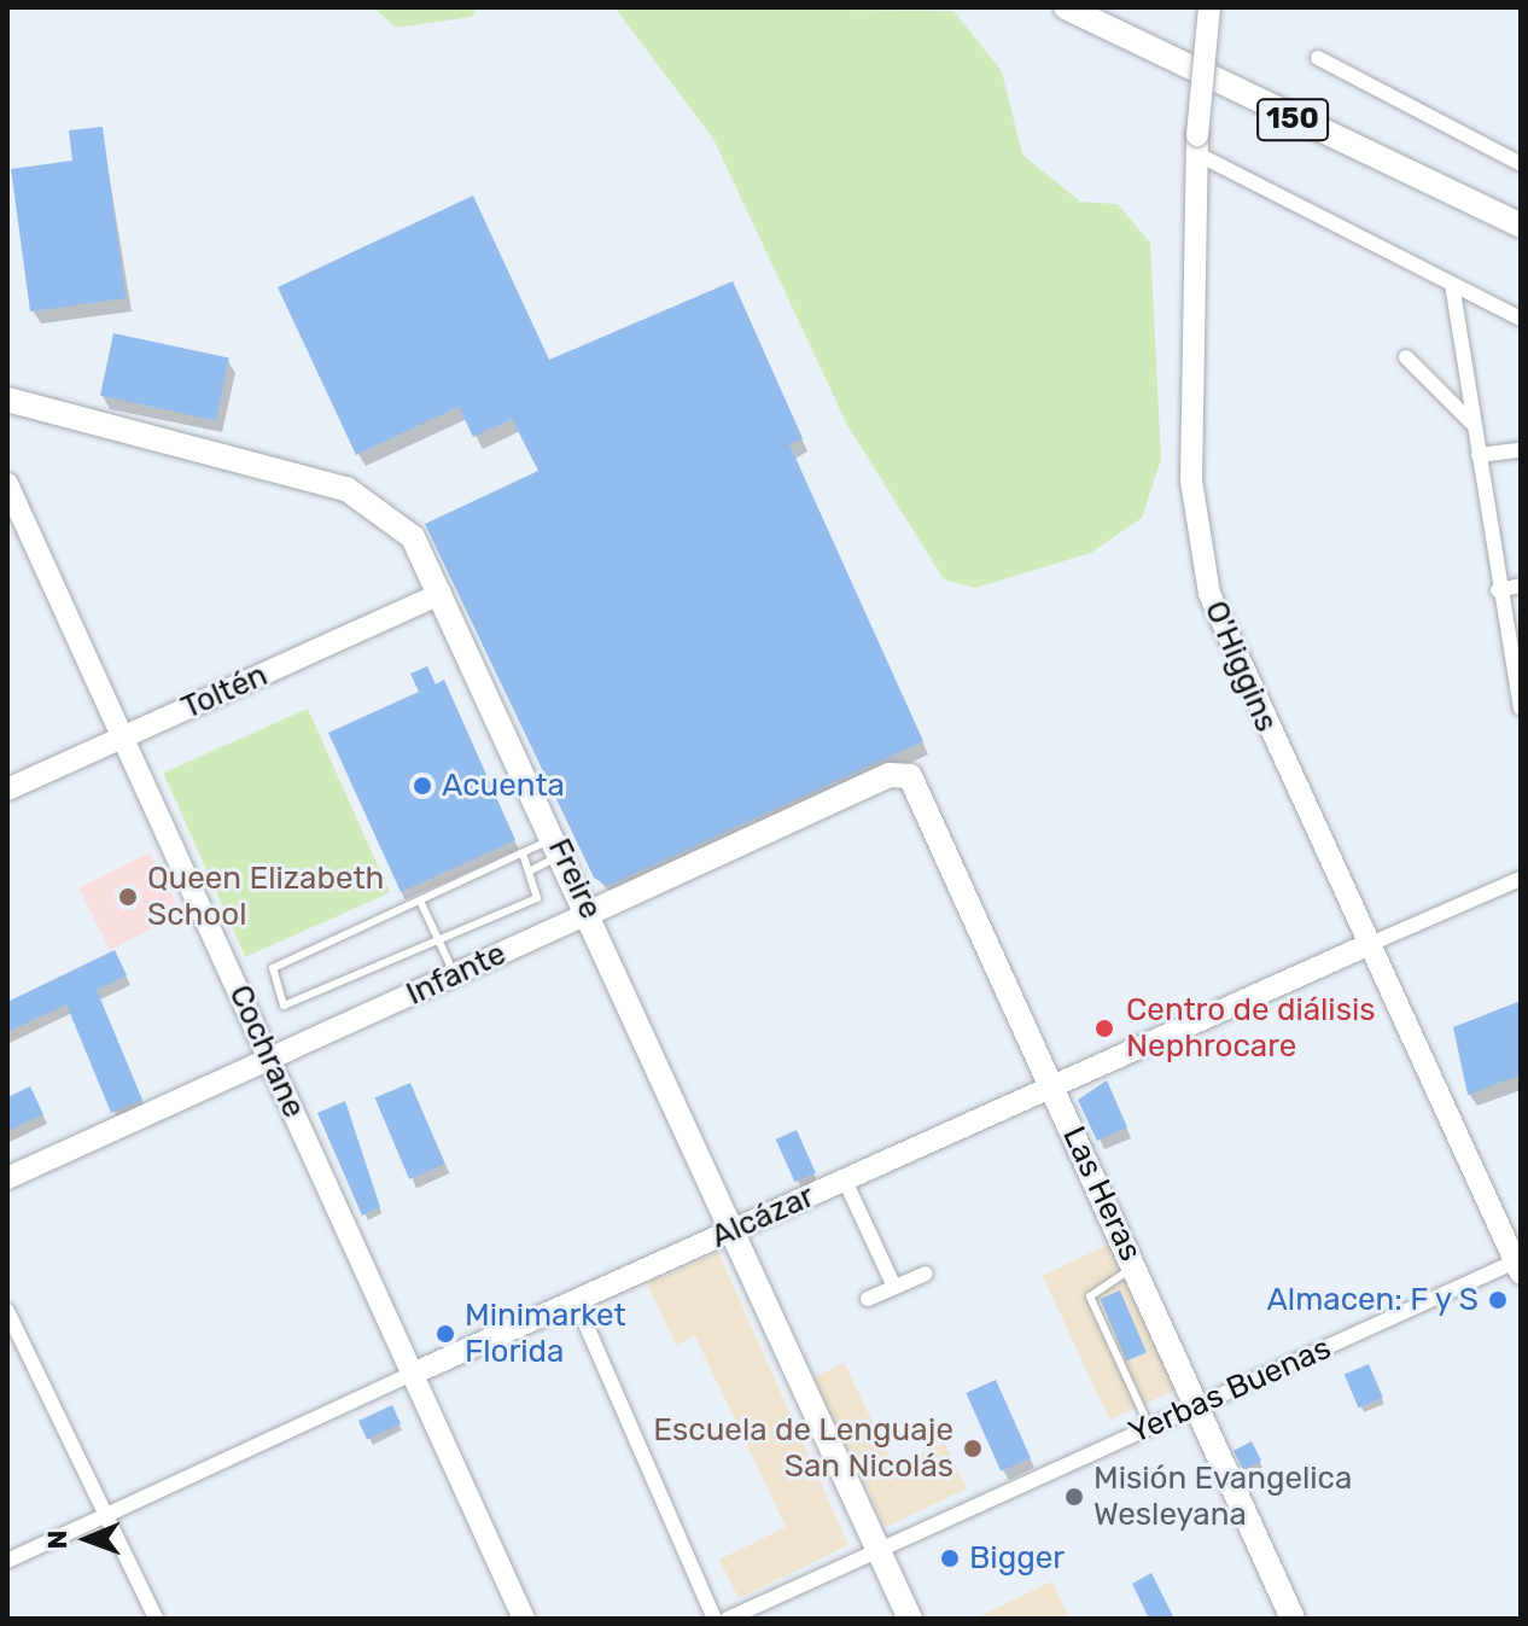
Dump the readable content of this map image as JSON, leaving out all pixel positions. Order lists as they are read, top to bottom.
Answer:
{
  "streets": {
    "main road": [
      "150",
      "Freire",
      "Infante",
      "Las Heras"
    ],
    "street": [
      "O'Higgins",
      "Toltén",
      "Cochrane",
      "Alcázar",
      "Yerbas Buenas"
    ]
  },
  "crossings": [
    ["O'Higgins", "Alcázar"],
    ["O'Higgins", "Yerbas Buenas"],
    ["Toltén", "Freire"],
    ["Toltén", "Cochrane"],
    ["Freire", "Infante"],
    ["Freire", "Alcázar"],
    ["Freire", "Yerbas Buenas"],
    ["Infante", "Cochrane"],
    ["Infante", "Las Heras"],
    ["Cochrane", "Alcázar"],
    ["Las Heras", "Alcázar"],
    ["Las Heras", "Yerbas Buenas"]
  ],
  "places": [
    "Acuenta",
    "Queen Elizabeth School",
    "Centro de diálisis Nephrocare",
    "Almacen: F y S",
    "Minimarket Florida",
    "Escuela de Lenguaje San Nicolás",
    "Misión Evangelica Wesleyana",
    "Bigger"
  ],
  "north": "left"
}
